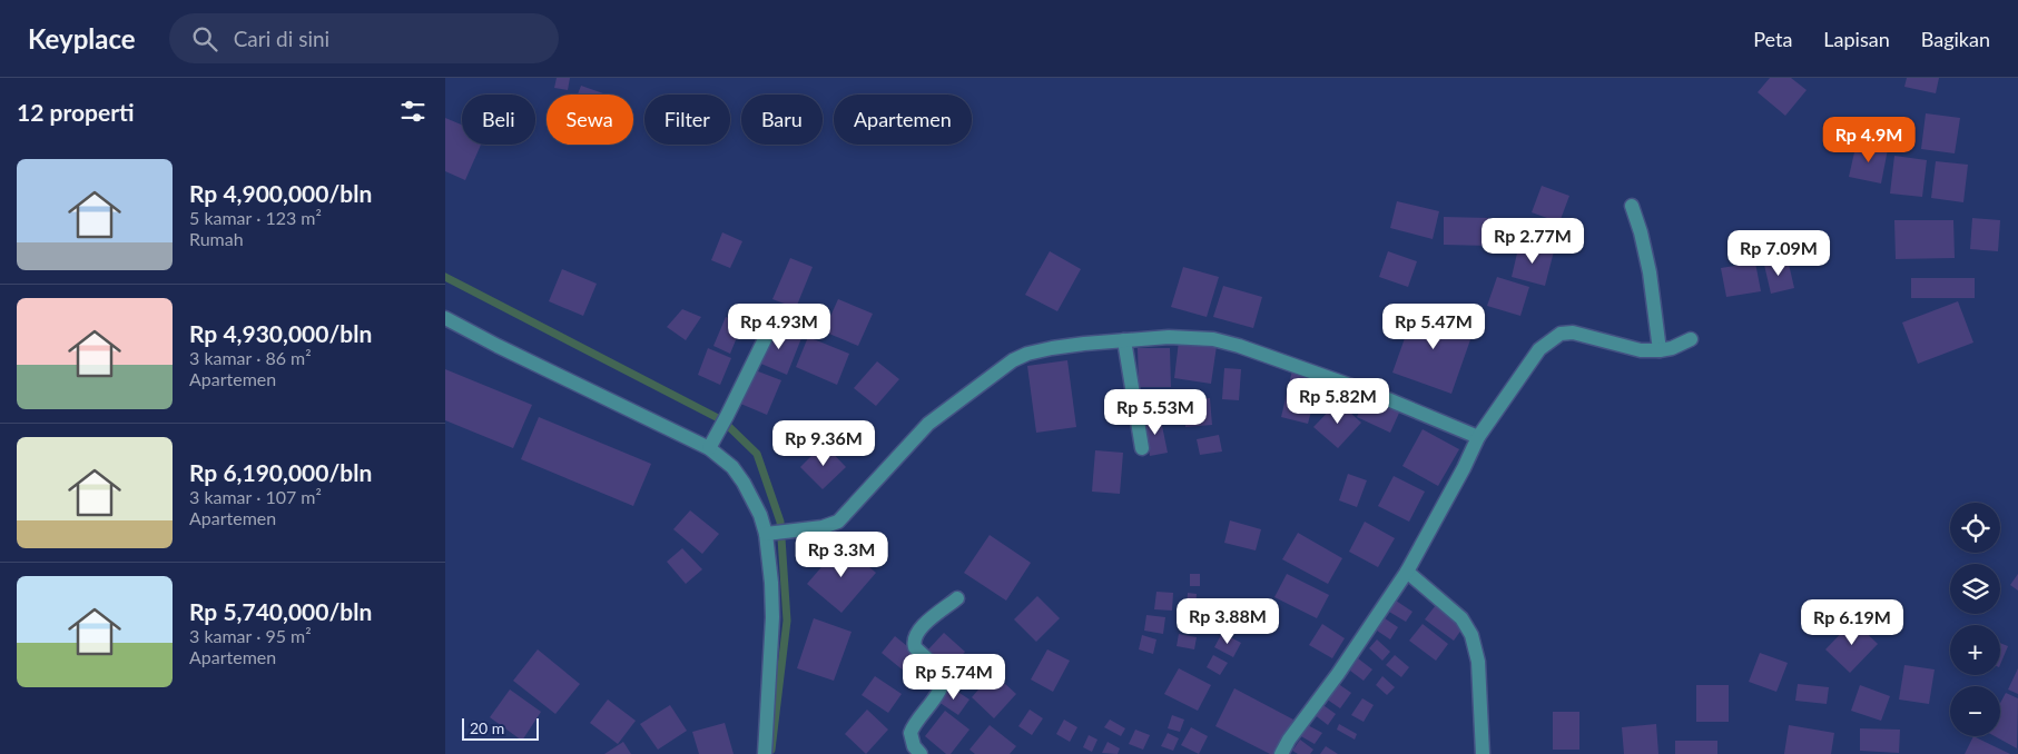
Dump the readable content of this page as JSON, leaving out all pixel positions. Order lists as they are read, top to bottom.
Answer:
{
  "scale_bar": "20 m",
  "page": {
    "header": "Keyplace",
    "search": "Cari di sini",
    "nav": ["Peta", "Lapisan", "Bagikan"],
    "heading": "12 properti",
    "chip": [
      "Beli",
      "Sewa",
      "Filter",
      "Baru",
      "Apartemen"
    ],
    "price": [
      "Rp 4.9M",
      "Rp 2.77M",
      "Rp 7.09M",
      "Rp 4.93M",
      "Rp 5.47M",
      "Rp 5.82M",
      "Rp 5.53M",
      "Rp 9.36M",
      "Rp 3.3M",
      "Rp 3.88M",
      "Rp 6.19M",
      "Rp 5.74M"
    ],
    "list": [
      {
        "name": "Rp 4,900,000/bln",
        "note": "5 kamar · 123 m² · Rumah"
      },
      {
        "name": "Rp 4,930,000/bln",
        "note": "3 kamar · 86 m² · Apartemen"
      },
      {
        "name": "Rp 6,190,000/bln",
        "note": "3 kamar · 107 m² · Apartemen"
      },
      {
        "name": "Rp 5,740,000/bln",
        "note": "3 kamar · 95 m² · Apartemen"
      }
    ],
    "map_buttons": ["+", "−"],
    "scale": "20 m"
  }
}
